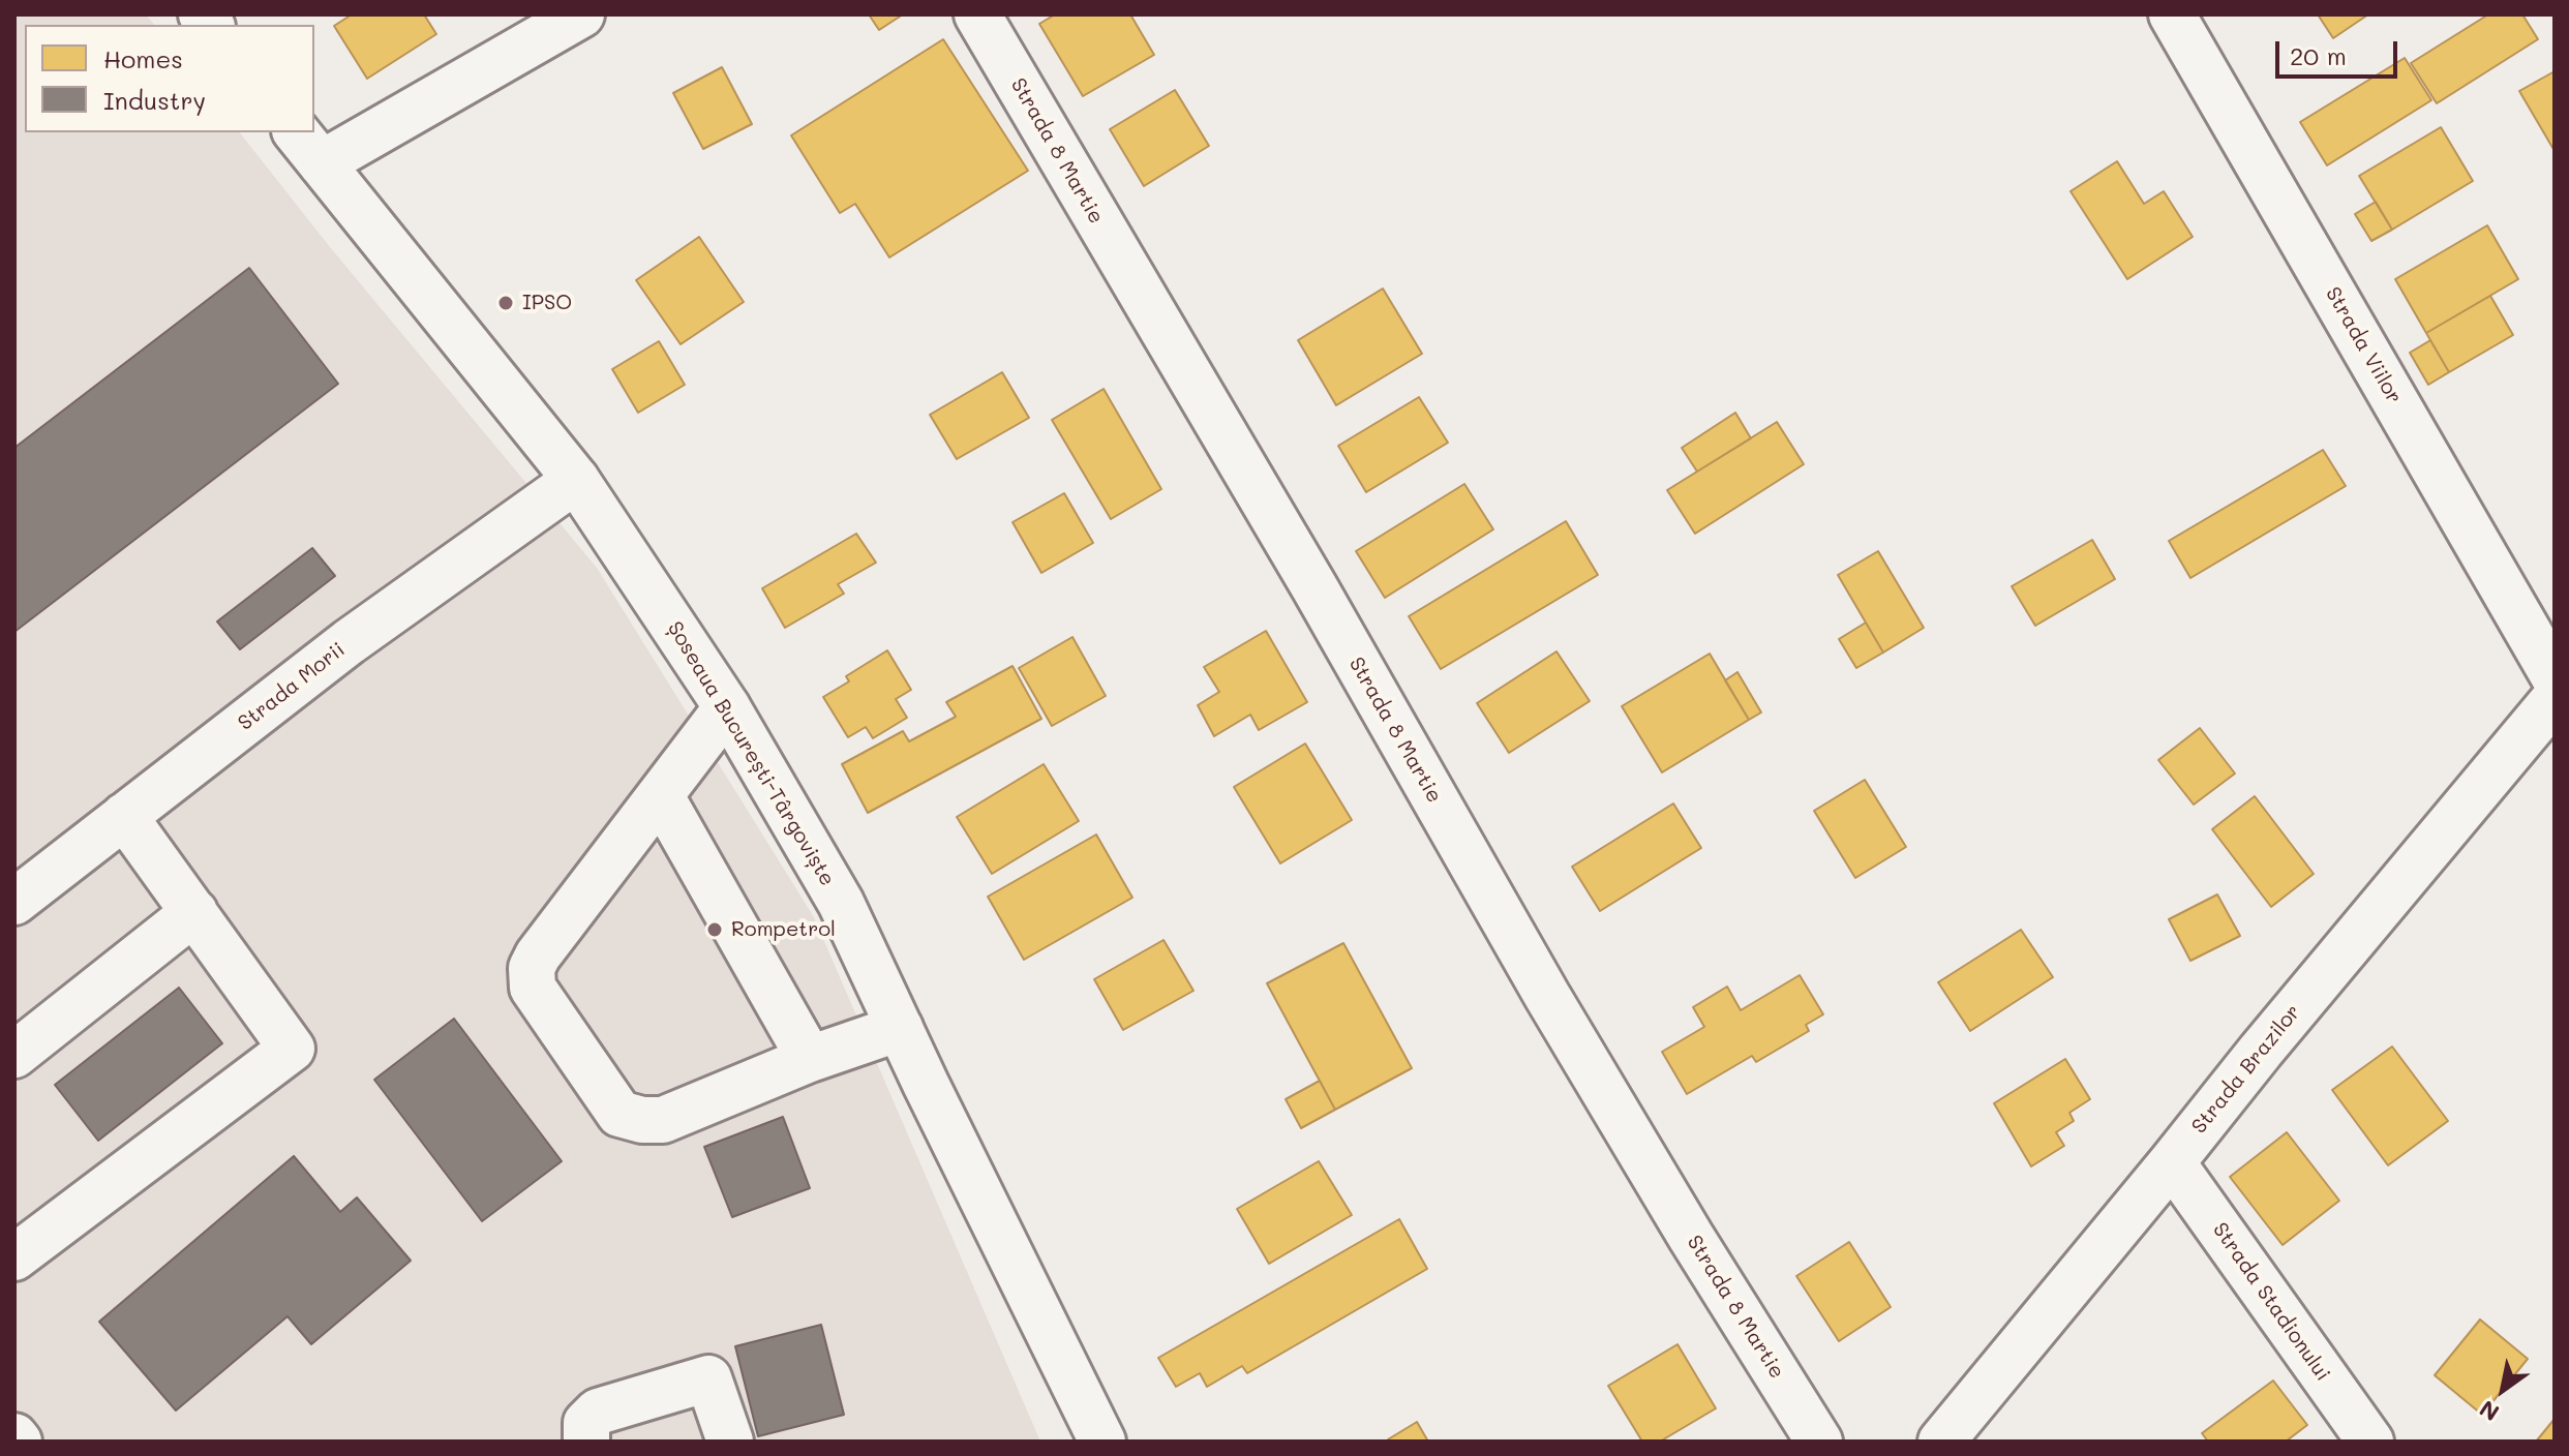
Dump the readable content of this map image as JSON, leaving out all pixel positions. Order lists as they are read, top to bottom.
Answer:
{
  "streets": {
    "street": [
      "Strada 8 Martie",
      "Strada Viilor",
      "Strada Morii",
      "Șoseaua București-Târgoviște",
      "Strada Brazilor",
      "Strada Stadionului"
    ]
  },
  "crossings": [
    ["Strada Morii", "Șoseaua București-Târgoviște"],
    ["Strada Brazilor", "Strada Stadionului"]
  ],
  "places": ["IPSO", "Rompetrol"],
  "legend": ["Homes", "Industry"],
  "scale_bar": "20 m",
  "north": "bottom left"
}
